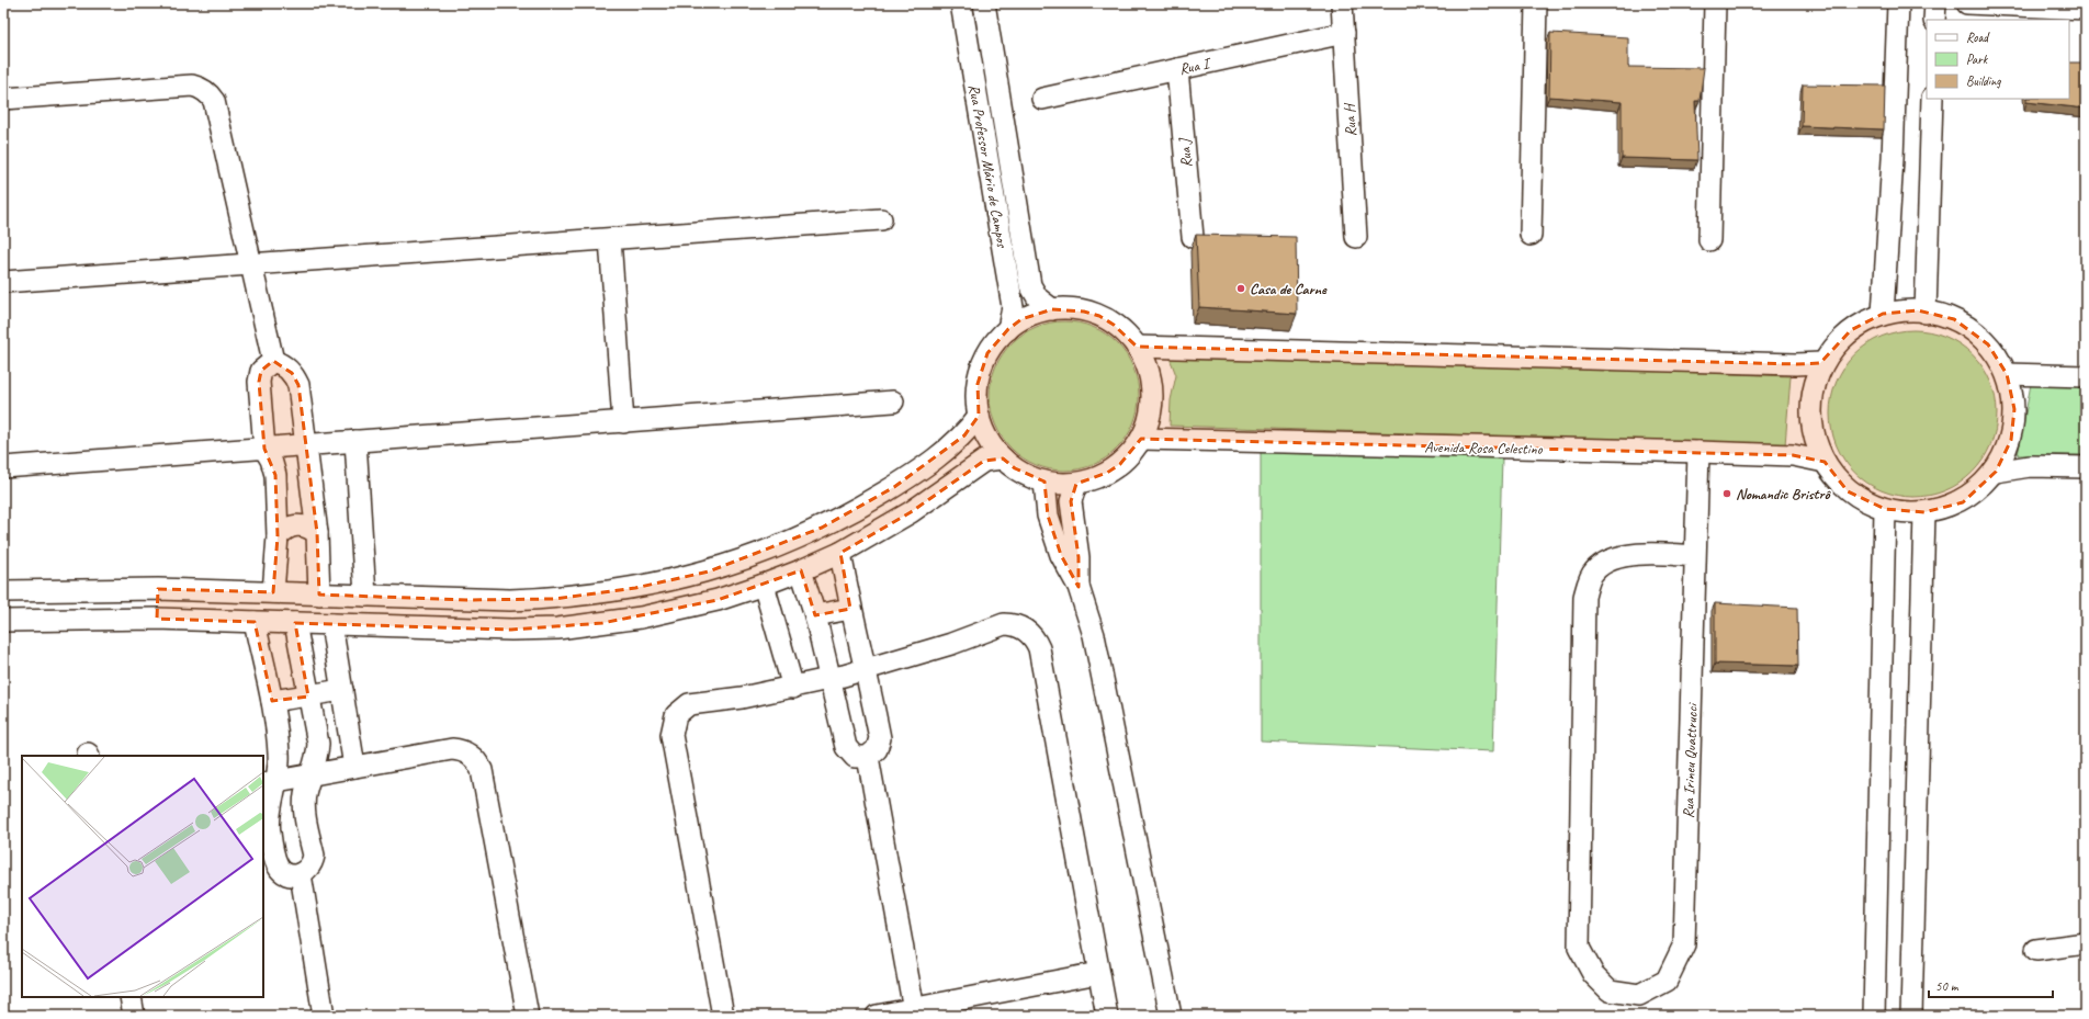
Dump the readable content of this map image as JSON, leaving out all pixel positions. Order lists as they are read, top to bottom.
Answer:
{
  "streets": {
    "street": [
      "Rua I",
      "Rua H",
      "Rua J",
      "Rua Professor Mário de Campos",
      "Avenida Rosa Celestino",
      "Rua Irineu Quattrucci"
    ]
  },
  "crossings": [
    ["Rua I", "Rua H"],
    ["Rua I", "Rua J"],
    ["Avenida Rosa Celestino", "Rua Irineu Quattrucci"]
  ],
  "places": ["Casa de Carne", "Nomandic Bristrô"],
  "legend": ["Road", "Park", "Building"],
  "scale_bar": "50 m"
}
